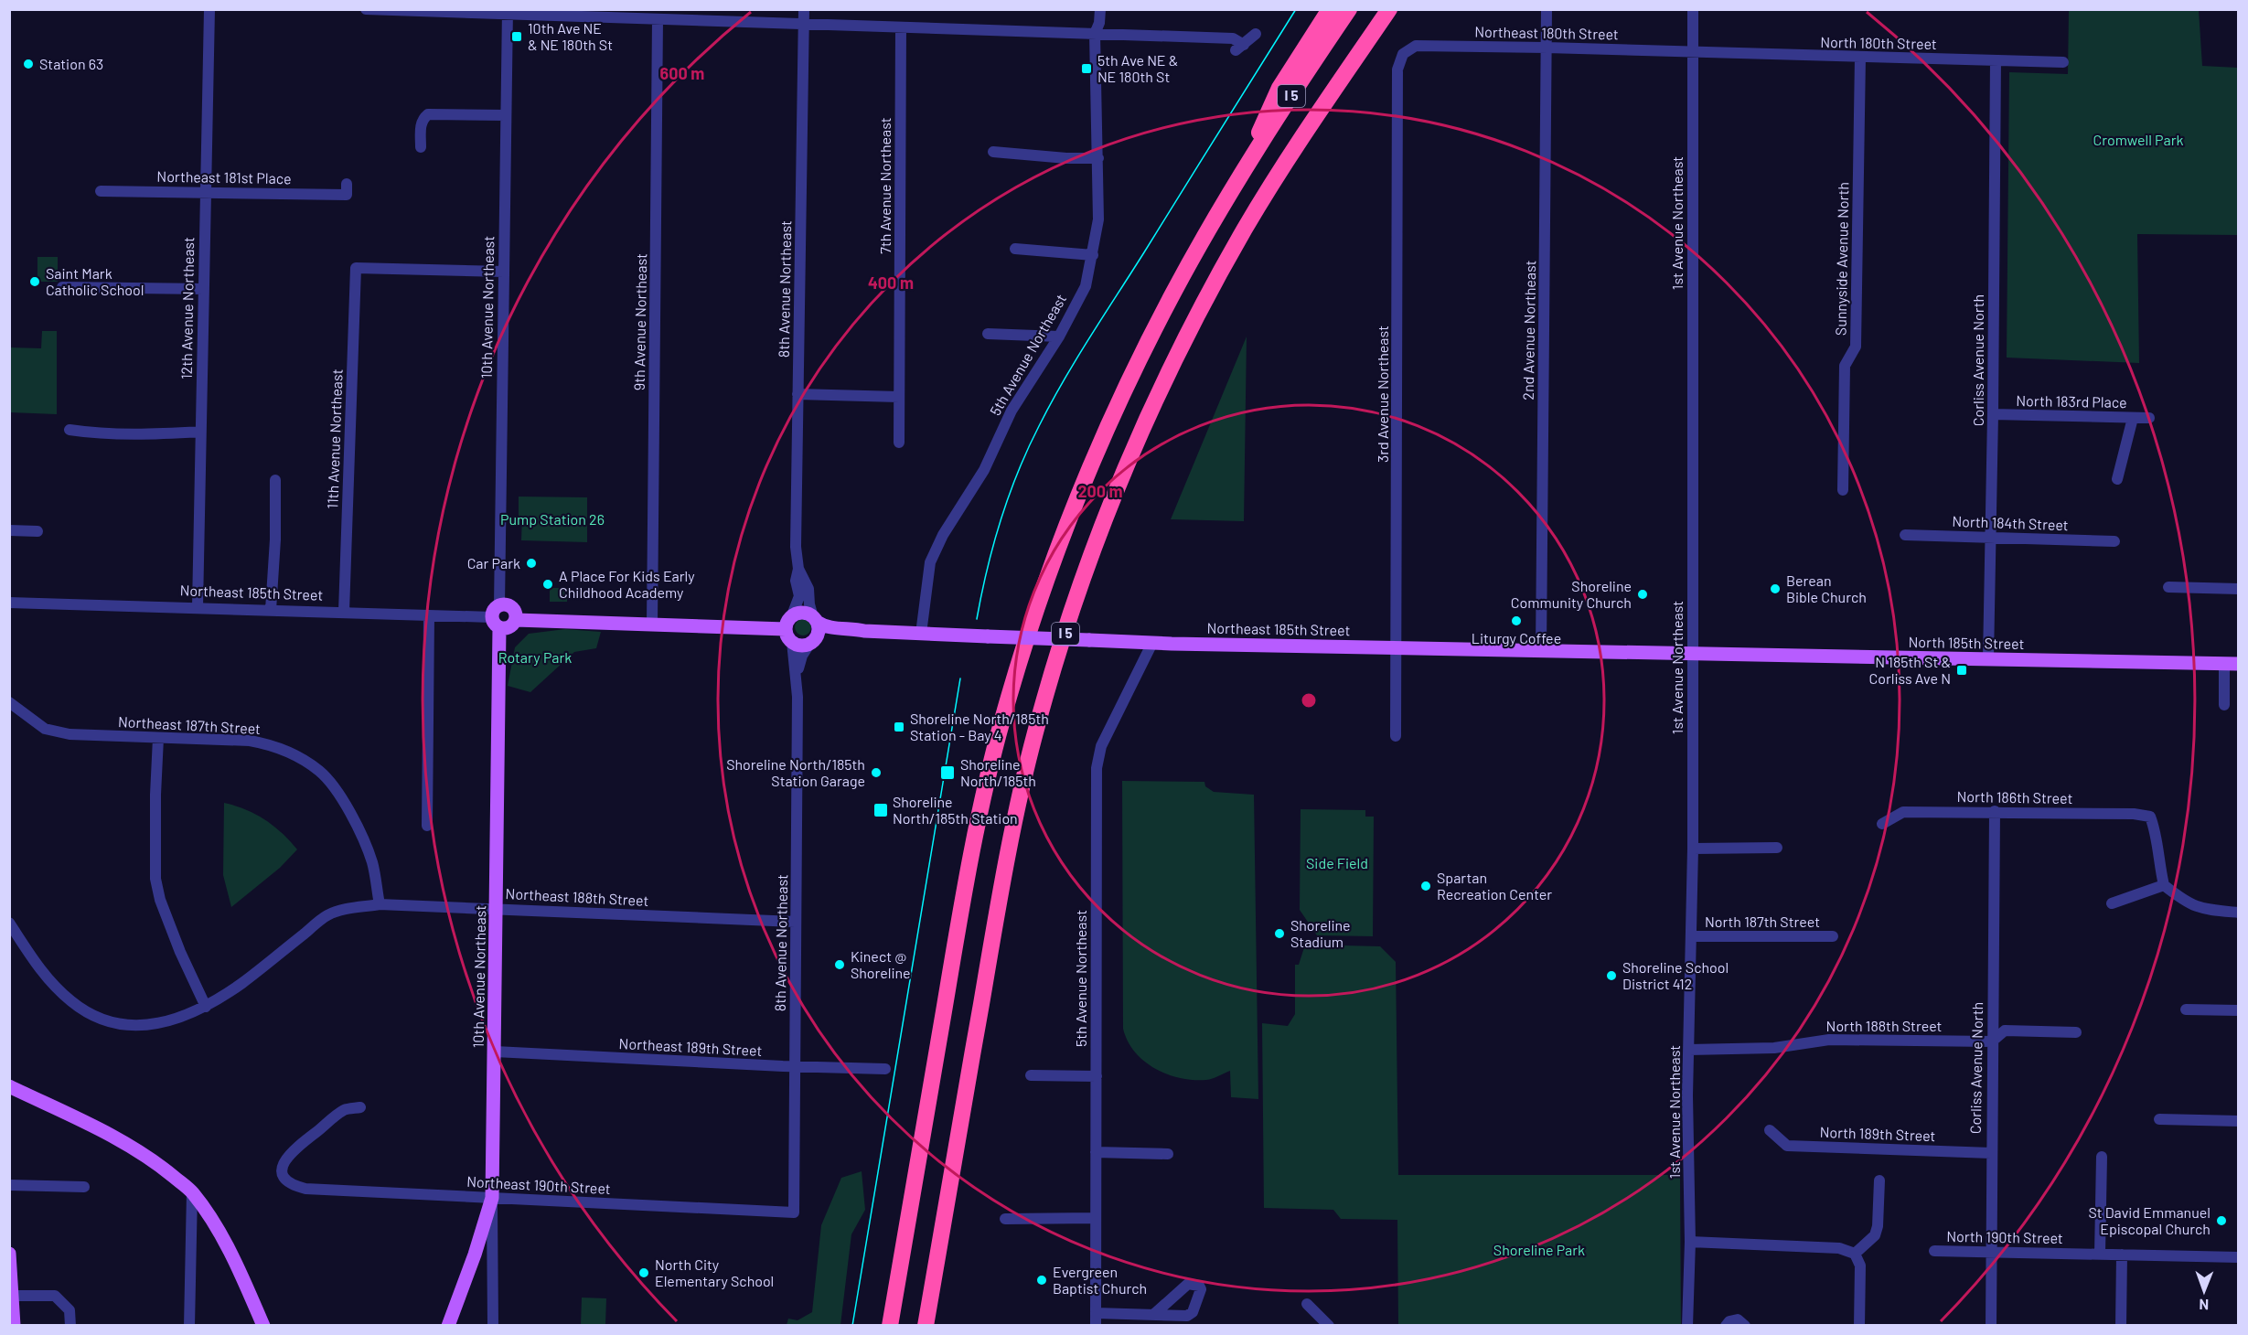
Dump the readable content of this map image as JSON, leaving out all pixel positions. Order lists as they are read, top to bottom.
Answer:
{
  "streets": {
    "highway": ["I 5"],
    "main road": ["10th Avenue Northeast", "Northeast 185th Street", "North 185th Street"],
    "street": [
      "Northeast 180th Street",
      "North 180th Street",
      "Northeast 181st Place",
      "7th Avenue Northeast",
      "1st Avenue Northeast",
      "Sunnyside Avenue North",
      "8th Avenue Northeast",
      "12th Avenue Northeast",
      "9th Avenue Northeast",
      "2nd Avenue Northeast",
      "5th Avenue Northeast",
      "Corliss Avenue North",
      "3rd Avenue Northeast",
      "North 183rd Place",
      "11th Avenue Northeast",
      "North 184th Street",
      "Northeast 187th Street",
      "North 186th Street",
      "Northeast 188th Street",
      "North 187th Street",
      "North 188th Street",
      "Northeast 189th Street",
      "North 189th Street",
      "Northeast 190th Street",
      "North 190th Street"
    ]
  },
  "crossings": [
    ["Northeast 180th Street", "North 180th Street"],
    ["Northeast 180th Street", "1st Avenue Northeast"],
    ["Northeast 180th Street", "2nd Avenue Northeast"],
    ["Northeast 180th Street", "3rd Avenue Northeast"],
    ["North 180th Street", "1st Avenue Northeast"],
    ["North 180th Street", "Sunnyside Avenue North"],
    ["North 180th Street", "Corliss Avenue North"],
    ["Northeast 181st Place", "12th Avenue Northeast"],
    ["1st Avenue Northeast", "Northeast 185th Street"],
    ["1st Avenue Northeast", "North 185th Street"],
    ["1st Avenue Northeast", "North 187th Street"],
    ["1st Avenue Northeast", "North 188th Street"],
    ["8th Avenue Northeast", "Northeast 185th Street"],
    ["8th Avenue Northeast", "Northeast 188th Street"],
    ["8th Avenue Northeast", "Northeast 189th Street"],
    ["8th Avenue Northeast", "Northeast 190th Street"],
    ["10th Avenue Northeast", "11th Avenue Northeast"],
    ["10th Avenue Northeast", "Northeast 185th Street"],
    ["10th Avenue Northeast", "Northeast 188th Street"],
    ["10th Avenue Northeast", "Northeast 189th Street"],
    ["10th Avenue Northeast", "Northeast 190th Street"],
    ["12th Avenue Northeast", "Northeast 185th Street"],
    ["2nd Avenue Northeast", "Northeast 185th Street"],
    ["5th Avenue Northeast", "Northeast 185th Street"],
    ["Corliss Avenue North", "North 183rd Place"],
    ["Corliss Avenue North", "North 184th Street"],
    ["Corliss Avenue North", "North 185th Street"],
    ["Corliss Avenue North", "North 186th Street"],
    ["Corliss Avenue North", "North 188th Street"],
    ["Corliss Avenue North", "North 189th Street"],
    ["Corliss Avenue North", "North 190th Street"],
    ["3rd Avenue Northeast", "Northeast 185th Street"],
    ["11th Avenue Northeast", "Northeast 185th Street"],
    ["Northeast 185th Street", "North 185th Street"],
    ["Northeast 187th Street", "Northeast 188th Street"]
  ],
  "parks": [
    "Cromwell Park",
    "Pump Station 26",
    "Rotary Park",
    "Side Field",
    "Shoreline Park"
  ],
  "places": {
    "transit": [
      "10th Ave NE & NE 180th St",
      "5th Ave NE & NE 180th St",
      "N 185th St & Corliss Ave N",
      "Shoreline North/185th Station - Bay 4",
      "Shoreline North/185th",
      "Shoreline North/185th Station"
    ],
    "other": [
      "Station 63",
      "Saint Mark Catholic School",
      "Car Park",
      "A Place For Kids Early Childhood Academy",
      "Berean Bible Church",
      "Shoreline Community Church",
      "Liturgy Coffee",
      "Shoreline North/185th Station Garage",
      "Spartan Recreation Center",
      "Shoreline Stadium",
      "Kinect @ Shoreline",
      "Shoreline School District 412",
      "St David Emmanuel Episcopal Church",
      "North City Elementary School",
      "Evergreen Baptist Church"
    ]
  },
  "north": "bottom",
  "rings": ["600 m", "400 m", "200 m"]
}
